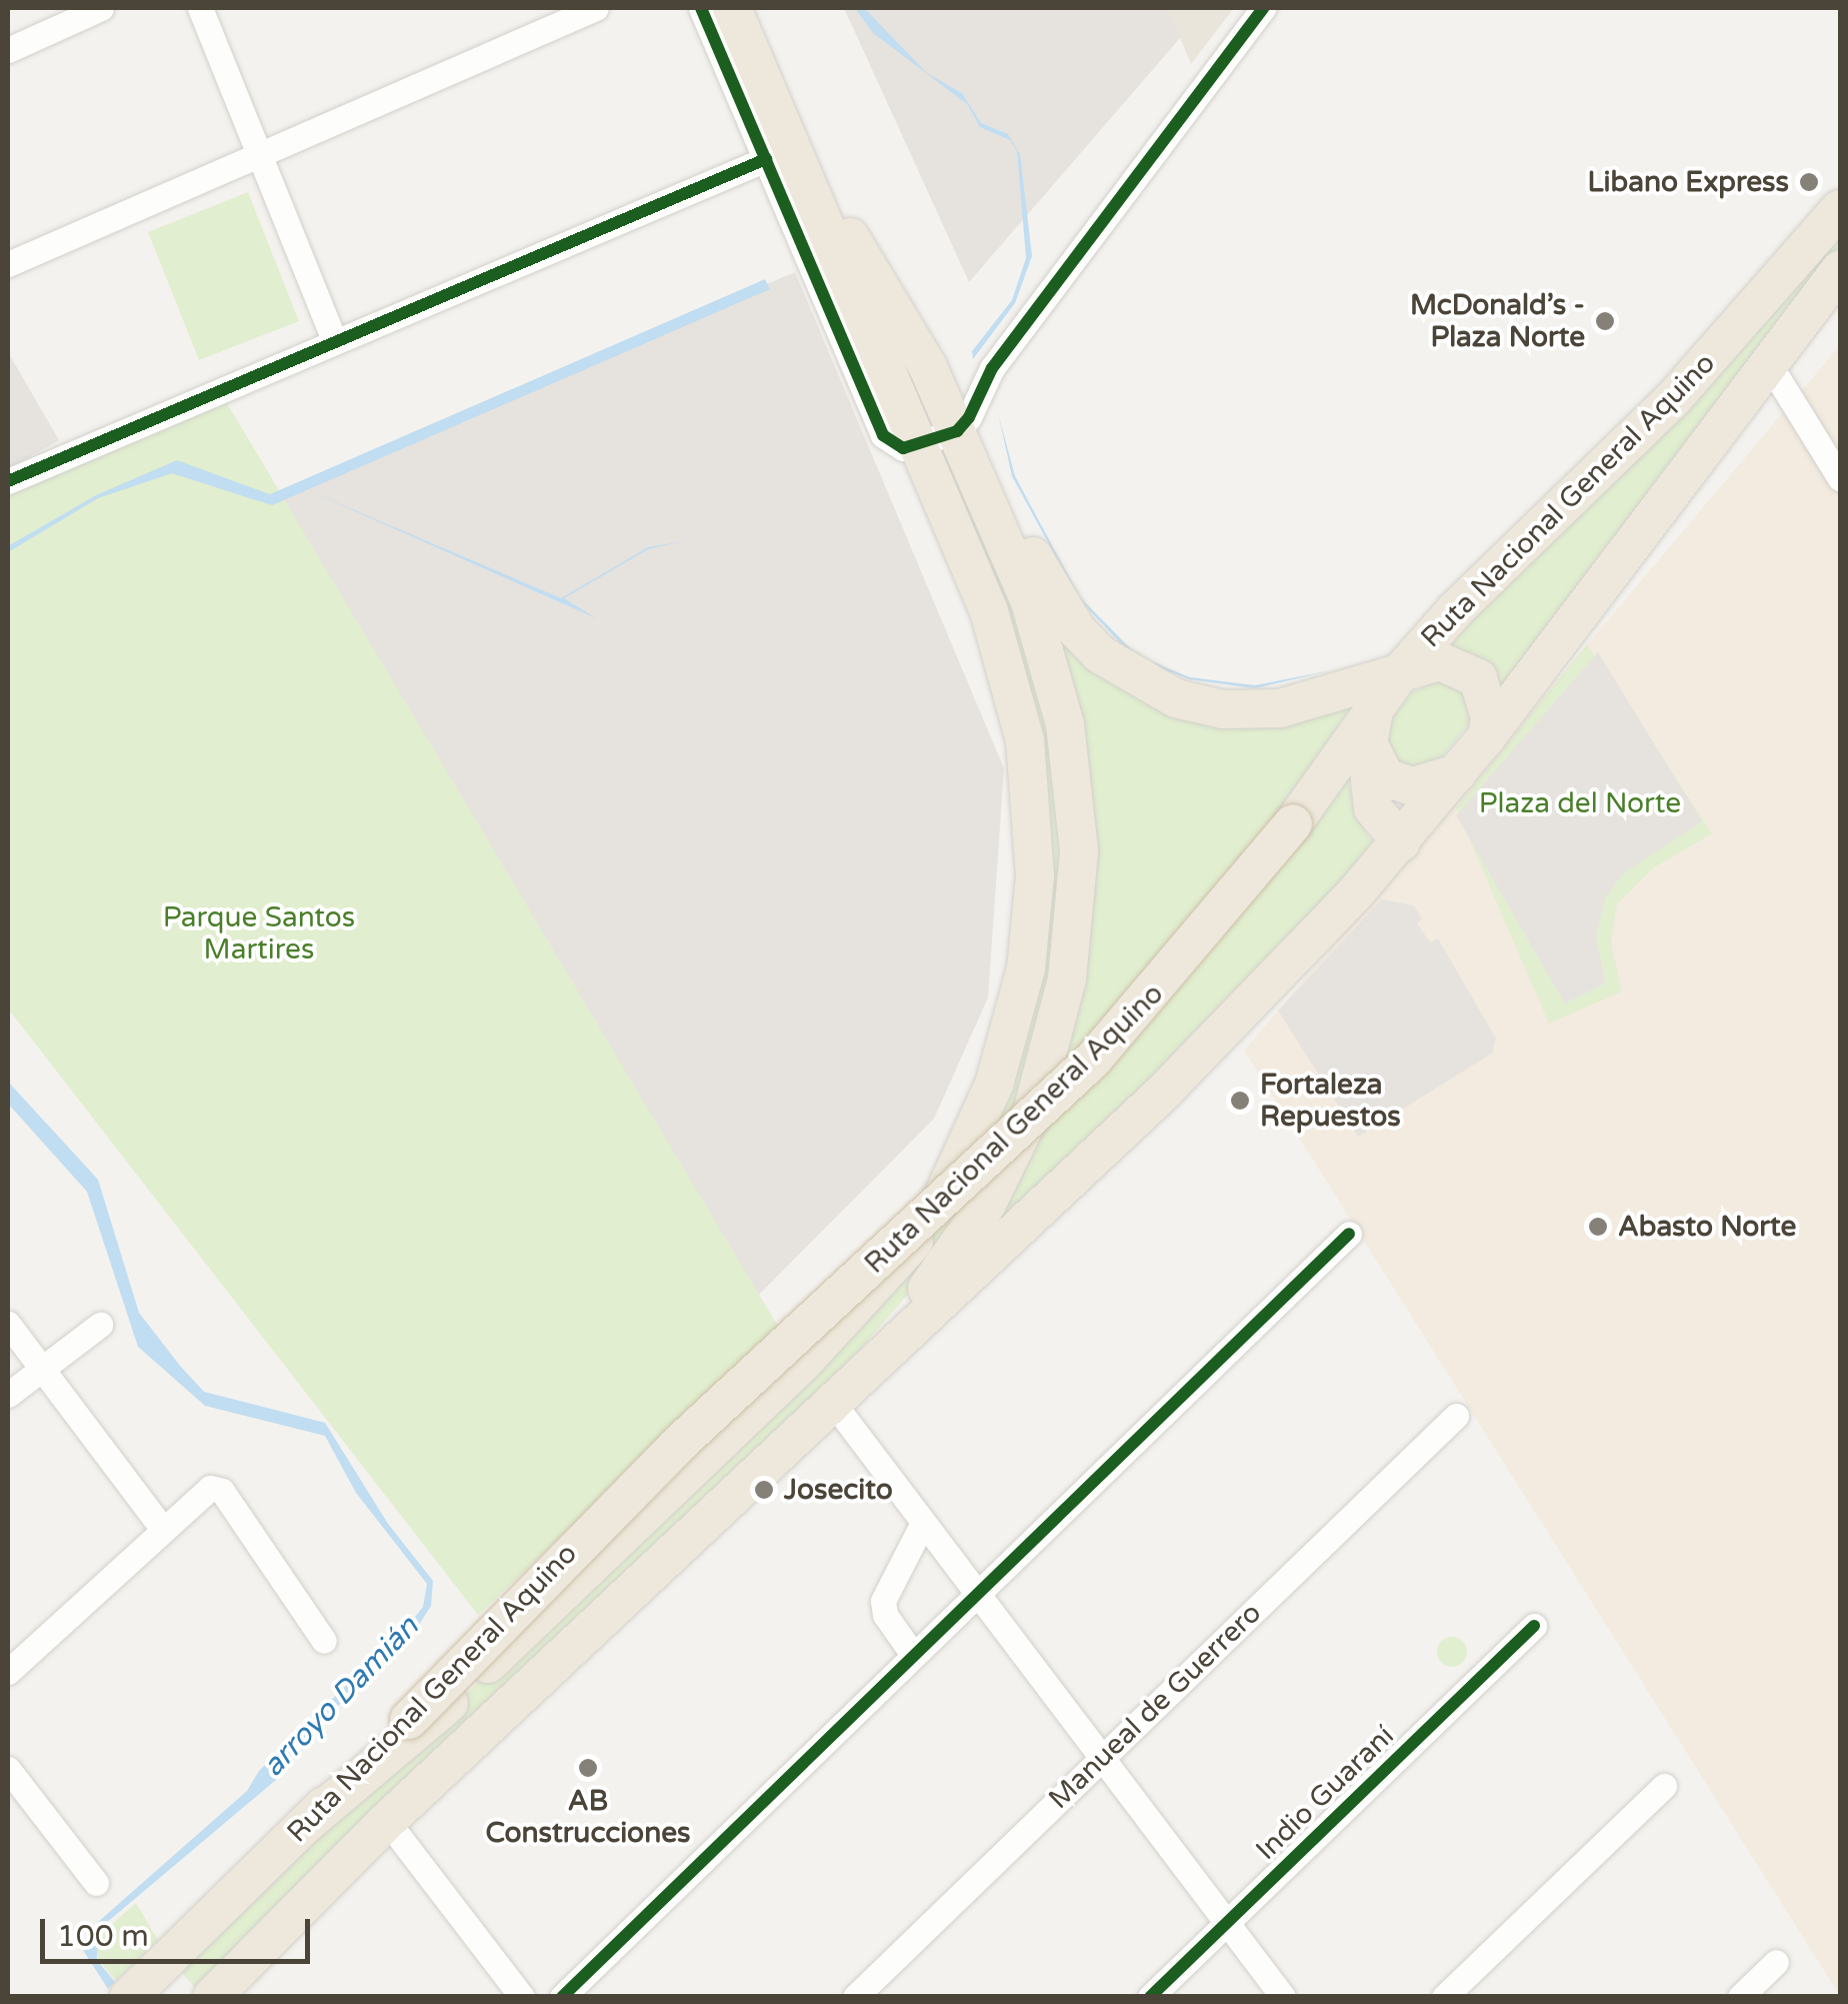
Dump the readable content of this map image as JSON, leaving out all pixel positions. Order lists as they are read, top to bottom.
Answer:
{
  "streets": {
    "highway": ["Ruta Nacional General Aquino"],
    "street": ["Manueal de Guerrero", "Indio Guaraní"]
  },
  "water": ["arroyo Damián"],
  "parks": ["Plaza del Norte", "Parque Santos Martires"],
  "places": [
    "Libano Express",
    "McDonald’s - Plaza Norte",
    "Fortaleza Repuestos",
    "Abasto Norte",
    "Josecito",
    "AB Construcciones"
  ],
  "scale_bar": "100 m"
}
